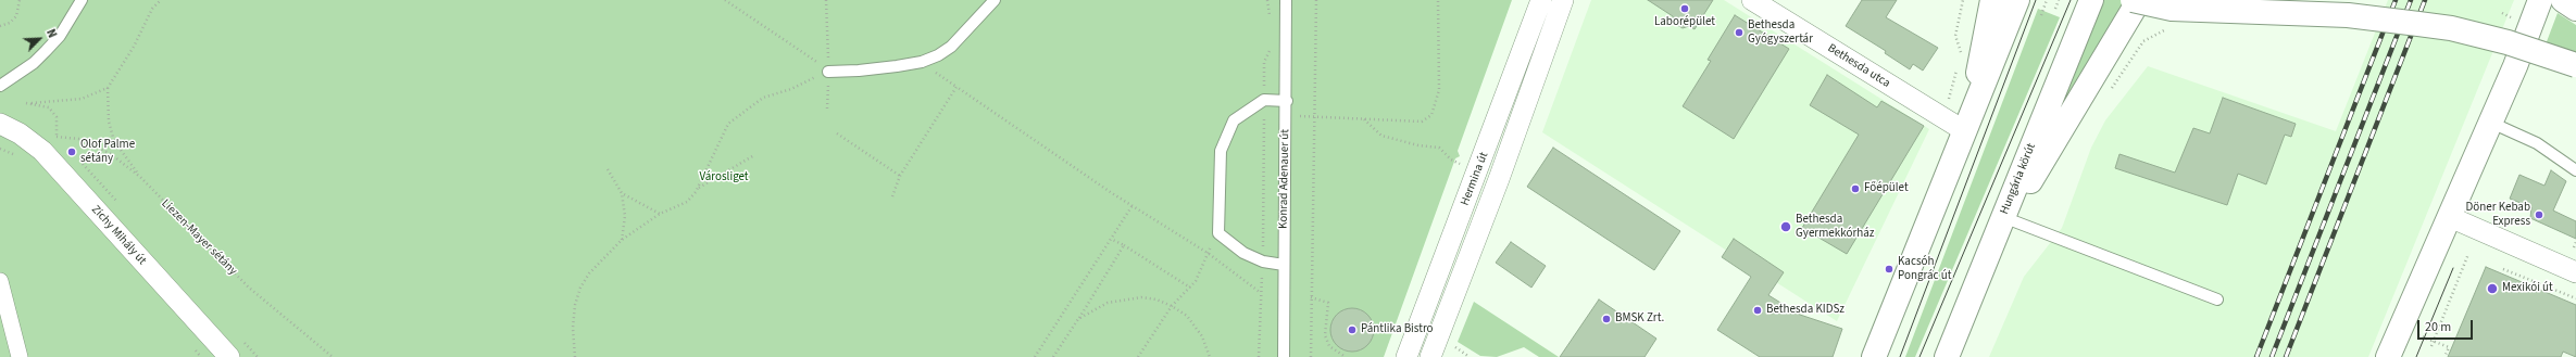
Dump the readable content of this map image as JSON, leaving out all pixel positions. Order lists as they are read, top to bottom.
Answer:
{
  "streets": {
    "main road": ["Hungária körút"],
    "street": ["Bethesda utca", "Hermina út", "Zichy Mihály út"],
    "lane": ["Konrad Adenauer út"],
    "path": ["Liezen-Mayer sétány"]
  },
  "parks": ["Városliget"],
  "places": [
    "Laborépület",
    "Bethesda Gyógyszertár",
    "Olof Palme sétány",
    "Főépület",
    "Döner Kebab Express",
    "Bethesda Gyermekkórház",
    "Kacsóh Pongrác út",
    "Mexikói út",
    "Bethesda KIDSz",
    "BMSK Zrt.",
    "Pántlika Bistro"
  ],
  "scale_bar": "20 m",
  "north": "top right"
}
